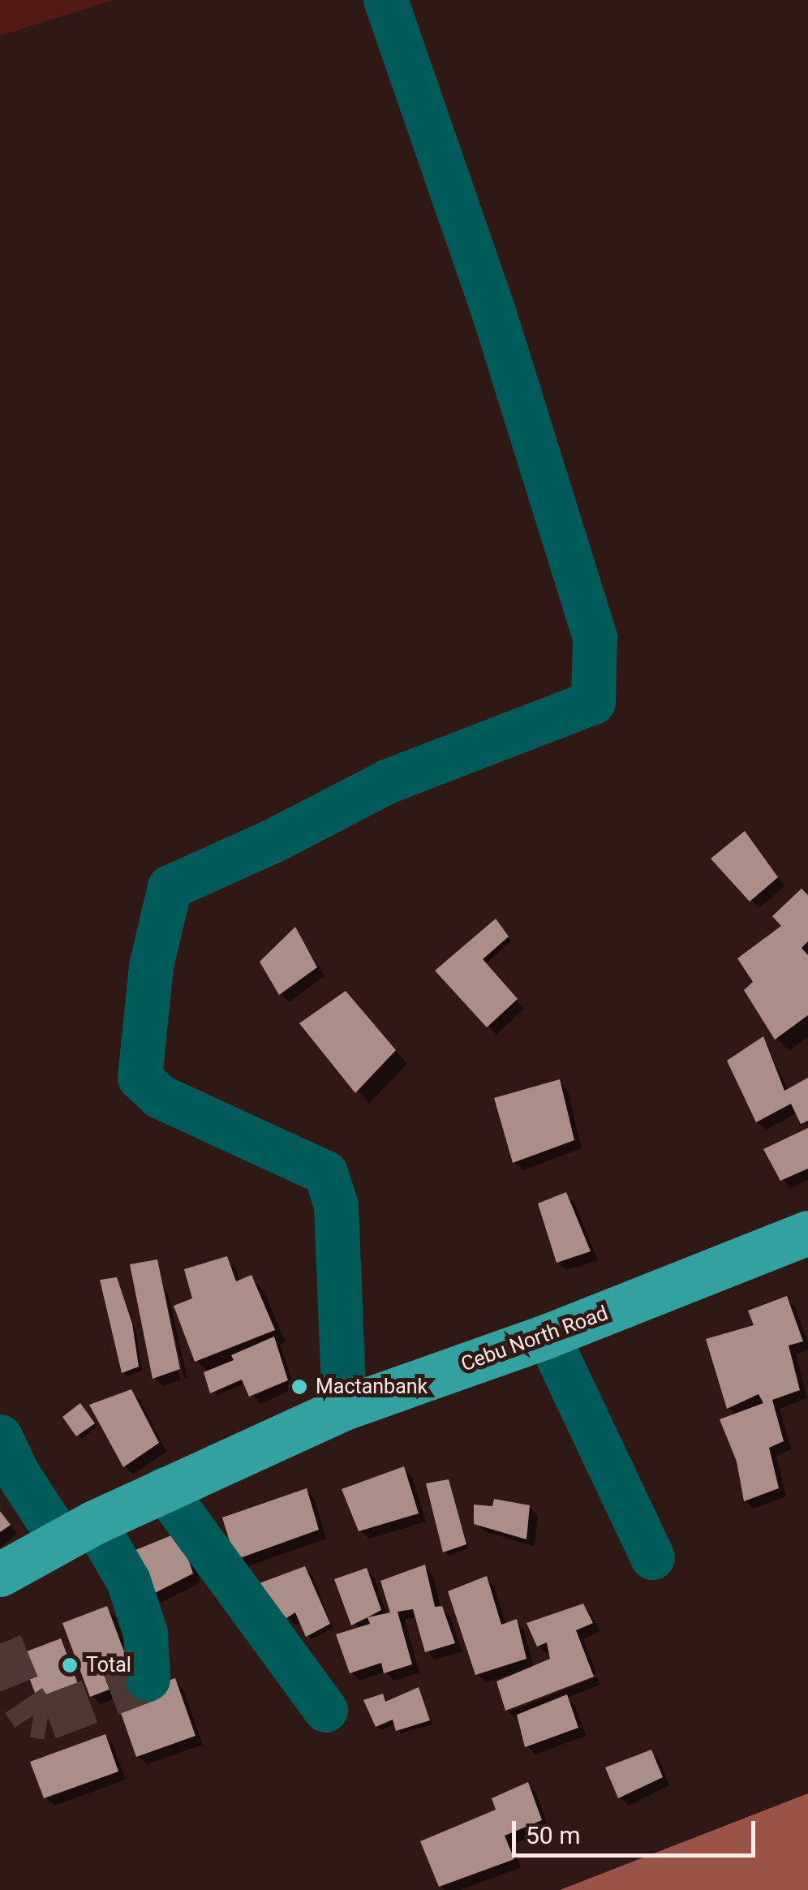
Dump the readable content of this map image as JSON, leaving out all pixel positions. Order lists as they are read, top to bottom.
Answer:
{
  "streets": {
    "highway": ["Cebu North Road"]
  },
  "places": ["Mactanbank", "Total"],
  "scale_bar": "50 m"
}
